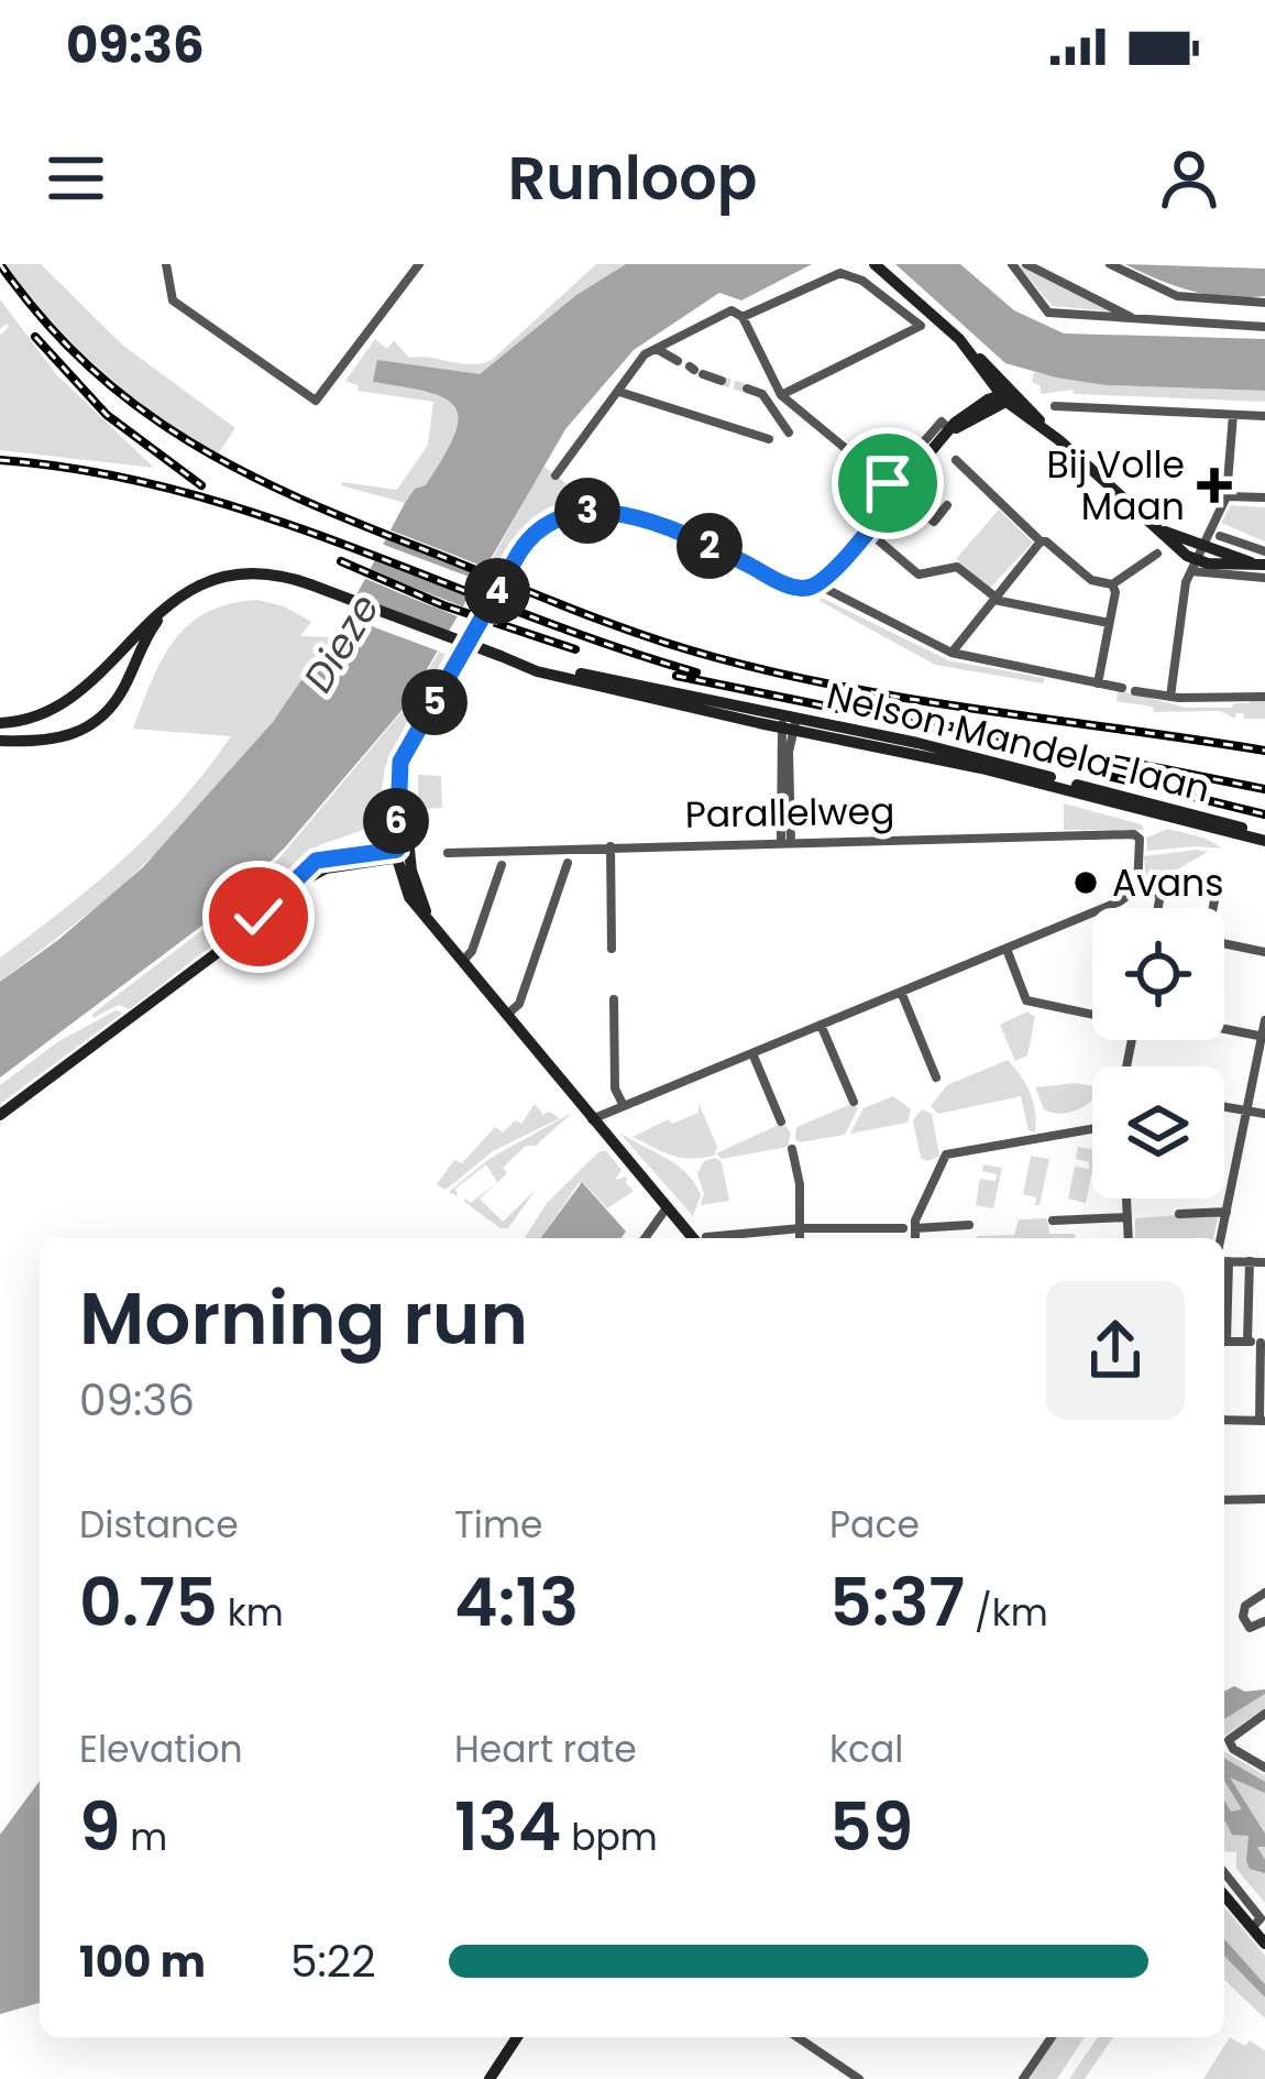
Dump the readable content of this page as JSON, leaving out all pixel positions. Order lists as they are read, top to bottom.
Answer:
{
  "streets": {
    "street": ["Nelson Mandela-laan", "Parallelweg"]
  },
  "crossings": [
    ["Nelson Mandela-laan", "Parallelweg"]
  ],
  "water": ["Dieze"],
  "places": {
    "health": ["Bij Volle Maan"],
    "other": ["Avans"]
  },
  "page": {
    "status": "09:36",
    "header": "Runloop",
    "pins": [
      "3",
      "2",
      "4",
      "5",
      "6"
    ],
    "heading": ["Morning run", "09:36"],
    "stats": [
      ["Distance", "0.75 km"],
      ["Time", "4:13"],
      ["Pace", "5:37 /km"],
      ["Elevation", "9 m"],
      ["Heart rate", "134 bpm"],
      ["kcal", "59"]
    ],
    "list": [
      {
        "name": "100 m",
        "note": "5:22"
      }
    ]
  }
}
